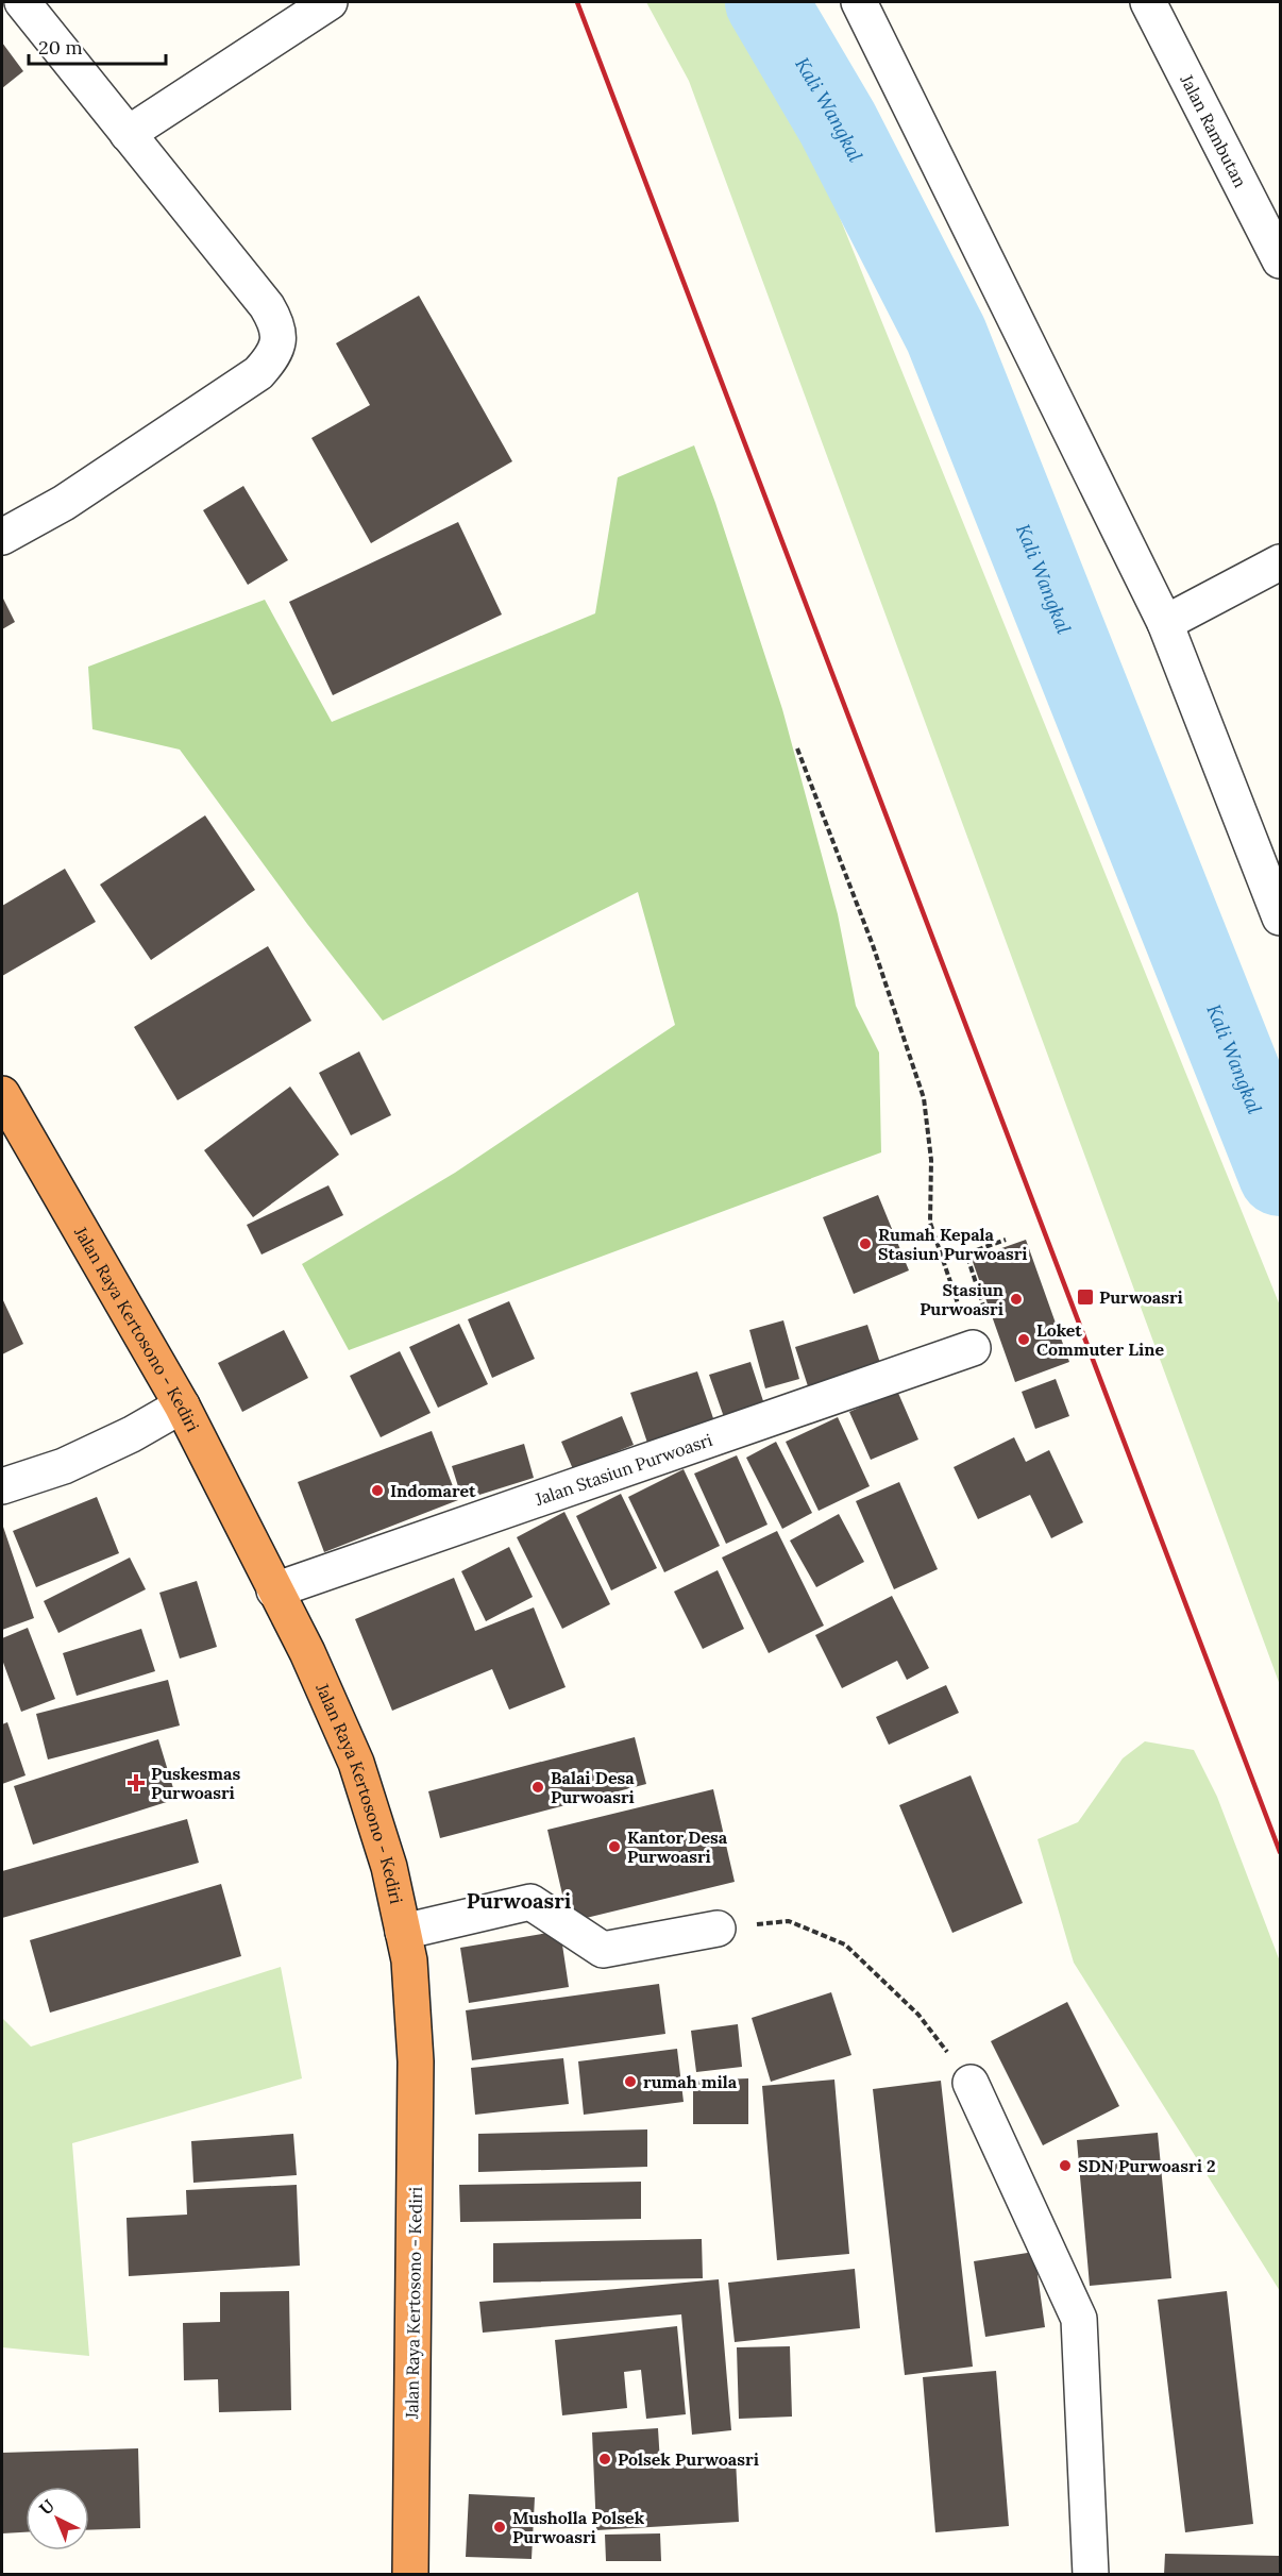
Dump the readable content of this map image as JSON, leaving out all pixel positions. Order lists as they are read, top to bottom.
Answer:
{
  "streets": {
    "highway": ["Jalan Raya Kertosono - Kediri"],
    "street": ["Jalan Rambutan", "Jalan Stasiun Purwoasri"]
  },
  "crossings": [
    ["Jalan Raya Kertosono - Kediri", "Jalan Stasiun Purwoasri"]
  ],
  "districts": ["Purwoasri"],
  "water": ["Kali Wangkal"],
  "places": {
    "other": [
      "Rumah Kepala Stasiun Purwoasri",
      "Stasiun Purwoasri",
      "Loket Commuter Line",
      "Indomaret",
      "Balai Desa Purwoasri",
      "Kantor Desa Purwoasri",
      "rumah mila",
      "SDN Purwoasri 2",
      "Polsek Purwoasri",
      "Musholla Polsek Purwoasri"
    ],
    "transit": ["Purwoasri"],
    "health": ["Puskesmas Purwoasri"]
  },
  "scale_bar": "20 m",
  "north": "top left"
}
